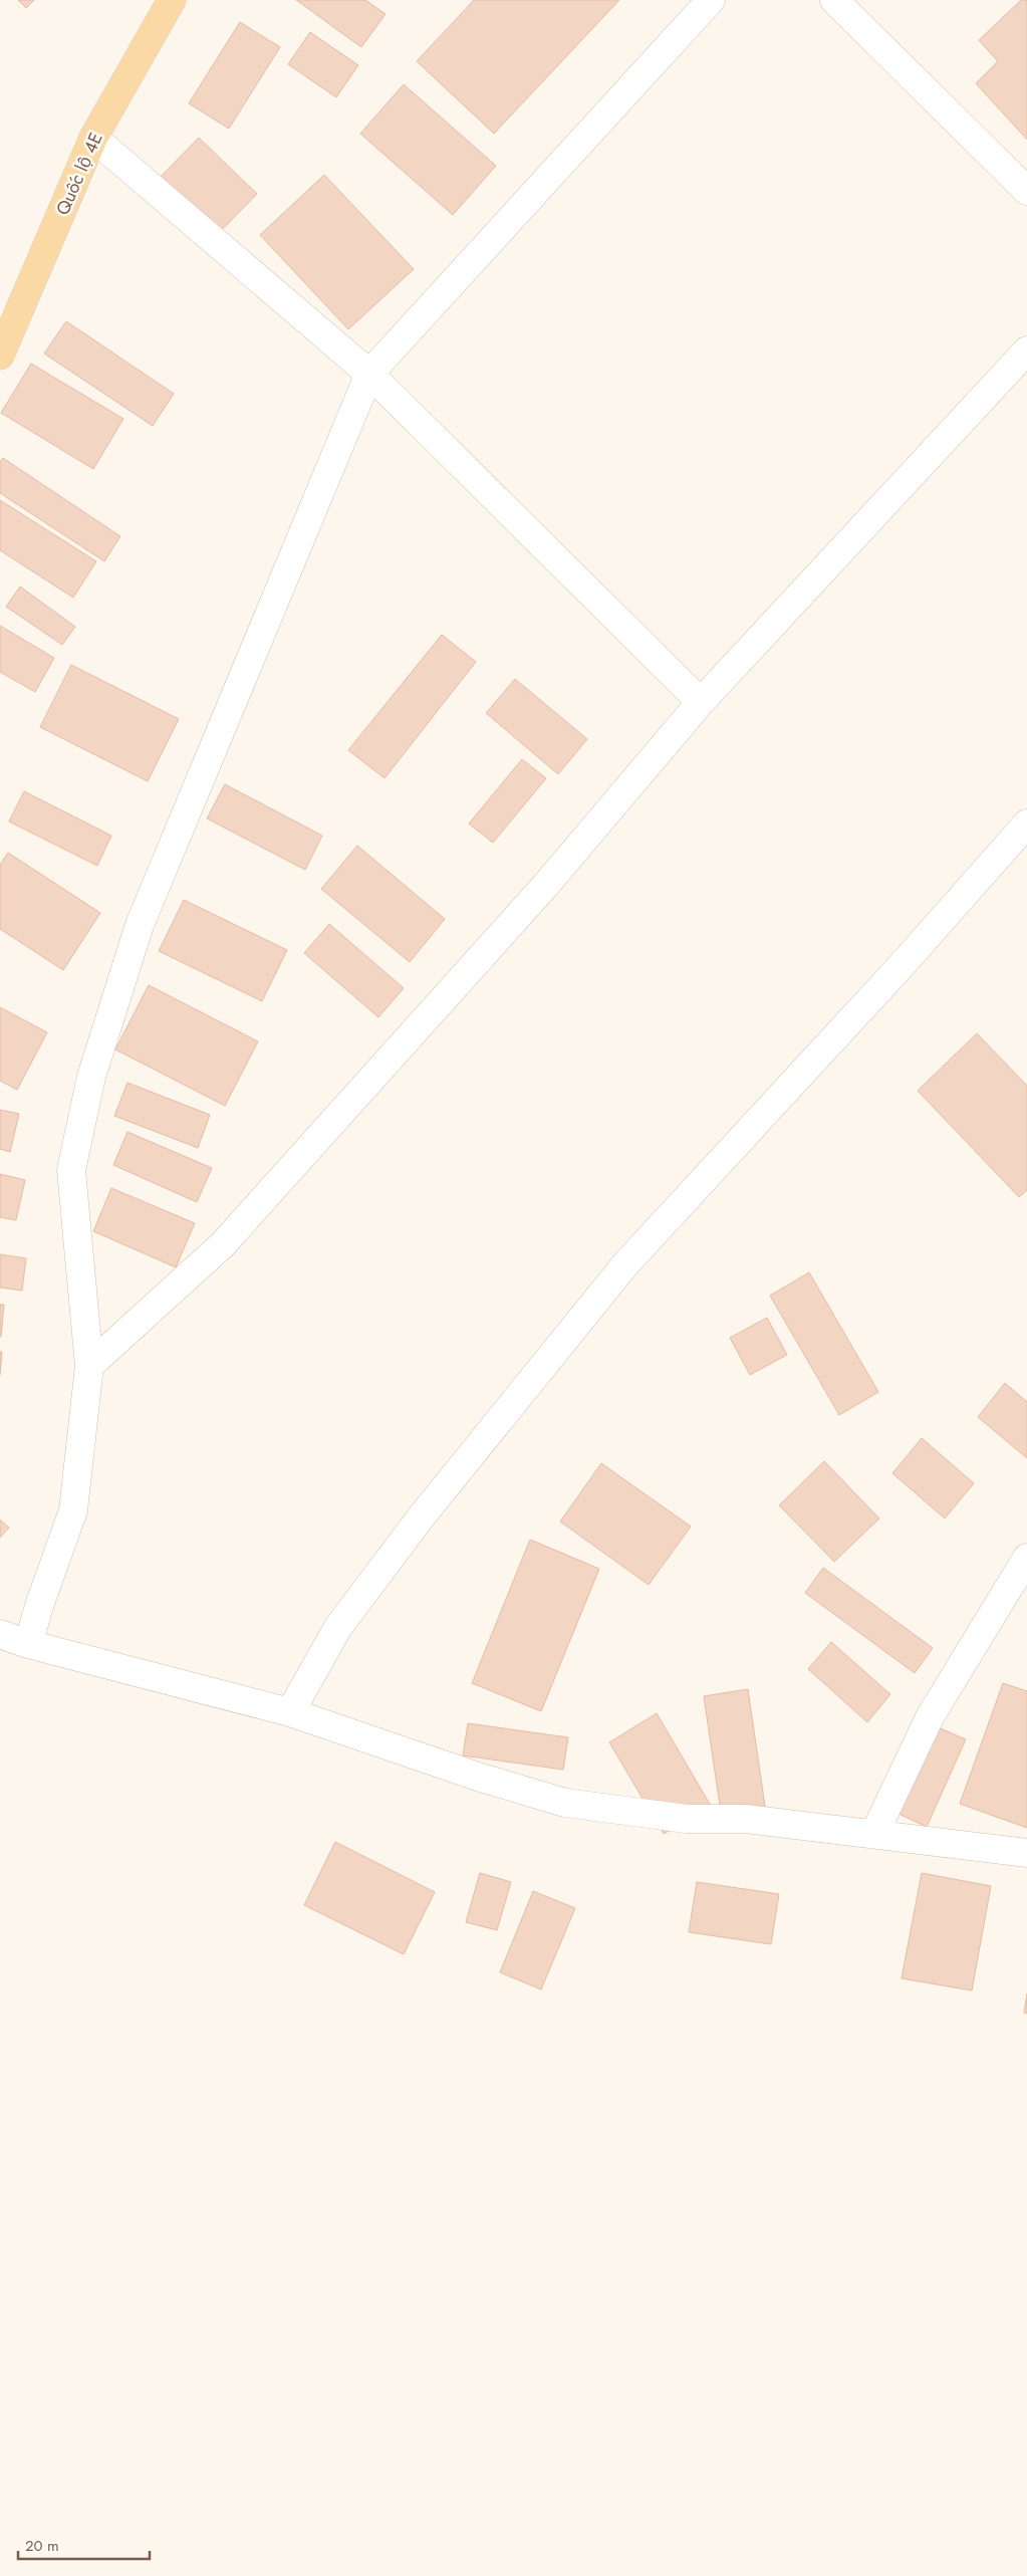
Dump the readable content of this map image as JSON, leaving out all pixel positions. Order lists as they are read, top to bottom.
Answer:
{
  "streets": {
    "main road": ["Quốc lộ 4E"]
  },
  "scale_bar": "20 m"
}
